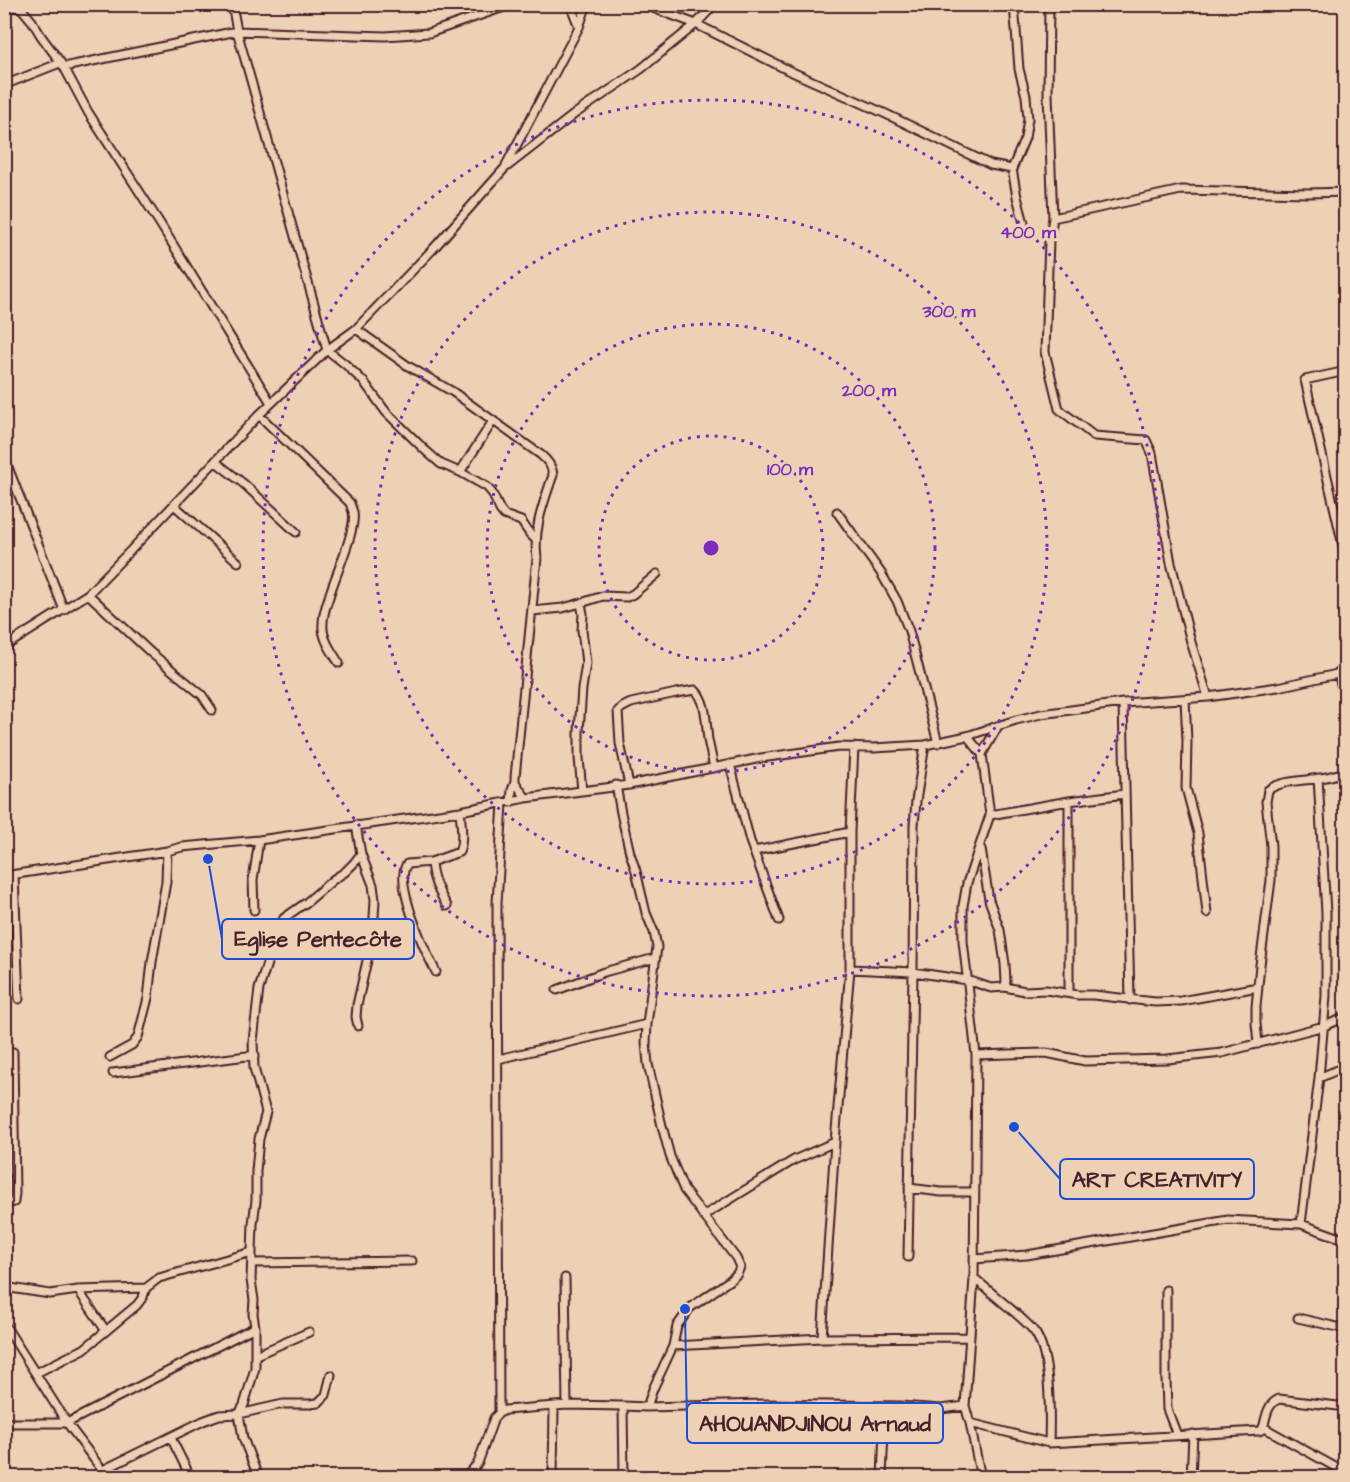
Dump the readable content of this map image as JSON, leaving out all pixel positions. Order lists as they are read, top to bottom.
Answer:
{
  "places": ["Eglise Pentecôte", "ART CREATIVITY", "AHOUANDJINOU Arnaud"],
  "rings": [
    "400 m",
    "300 m",
    "200 m",
    "100 m"
  ]
}
